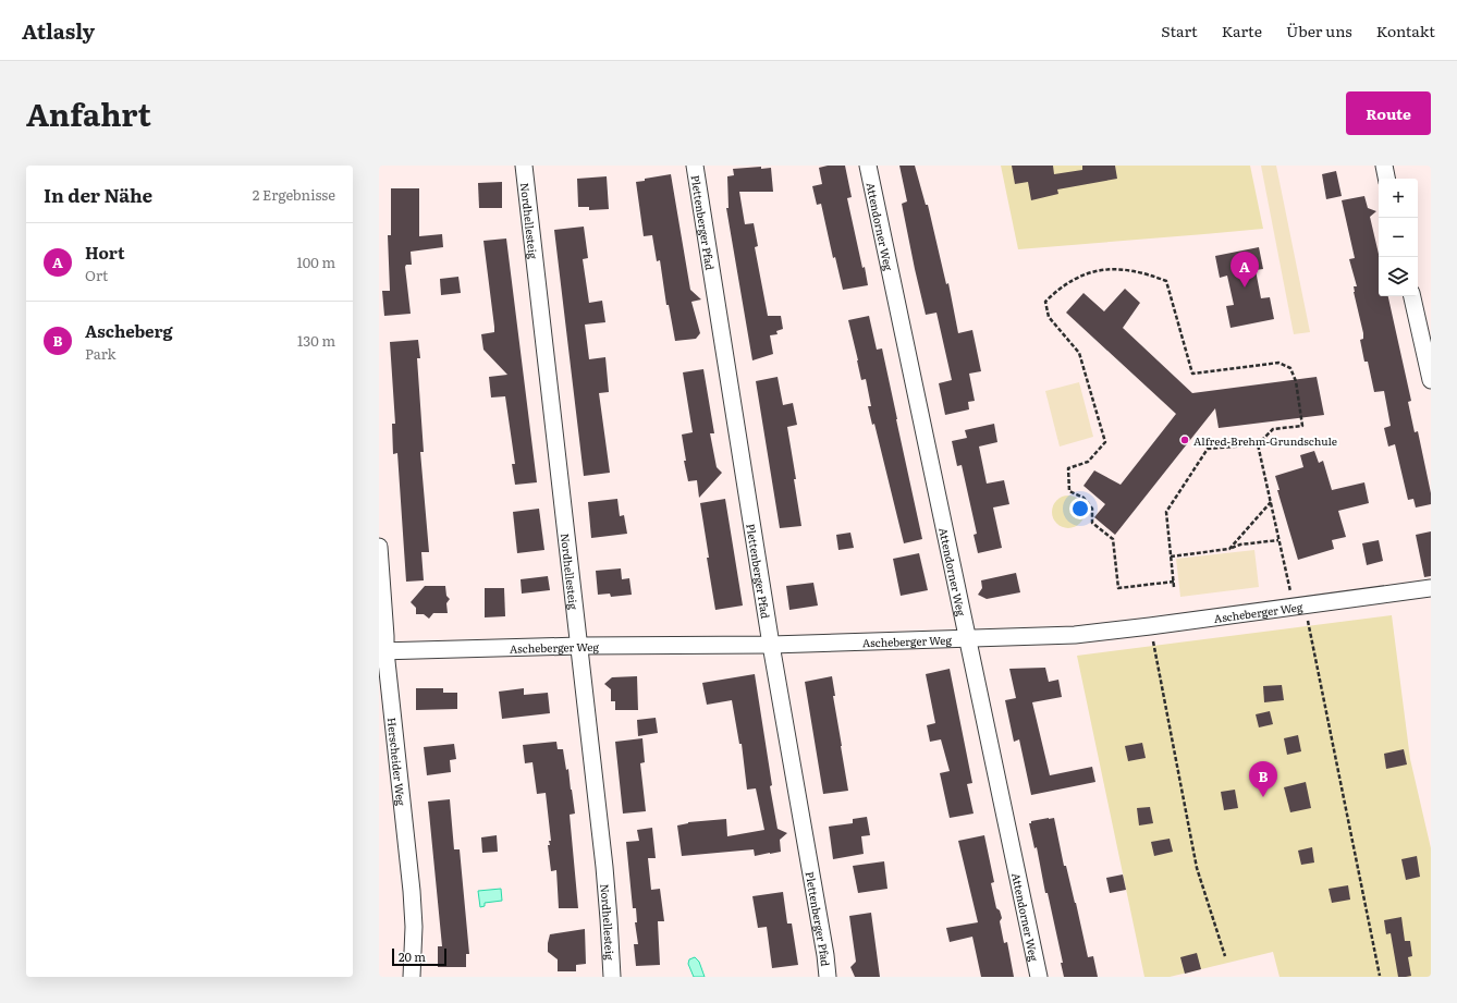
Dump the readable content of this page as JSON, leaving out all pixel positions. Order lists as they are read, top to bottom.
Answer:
{
  "streets": {
    "street": [
      "Nordhellesteig",
      "Plettenberger Pfad",
      "Attendorner Weg",
      "Ascheberger Weg",
      "Herscheider Weg"
    ]
  },
  "crossings": [
    ["Nordhellesteig", "Ascheberger Weg"],
    ["Plettenberger Pfad", "Ascheberger Weg"],
    ["Attendorner Weg", "Ascheberger Weg"],
    ["Ascheberger Weg", "Herscheider Weg"]
  ],
  "places": ["Alfred-Brehm-Grundschule"],
  "scale_bar": "20 m",
  "page": {
    "header": "Atlasly",
    "nav": [
      "Start",
      "Karte",
      "Über uns",
      "Kontakt"
    ],
    "title": "Anfahrt",
    "buttons": "Route",
    "heading": ["In der Nähe", "2 Ergebnisse"],
    "map_buttons": ["+", "−"],
    "list": [
      {
        "mark": "A",
        "name": "Hort",
        "note": "Ort",
        "value": "100 m"
      },
      {
        "mark": "B",
        "name": "Ascheberg",
        "note": "Park",
        "value": "130 m"
      }
    ],
    "pins": ["A", "B"],
    "scale": "20 m"
  }
}
